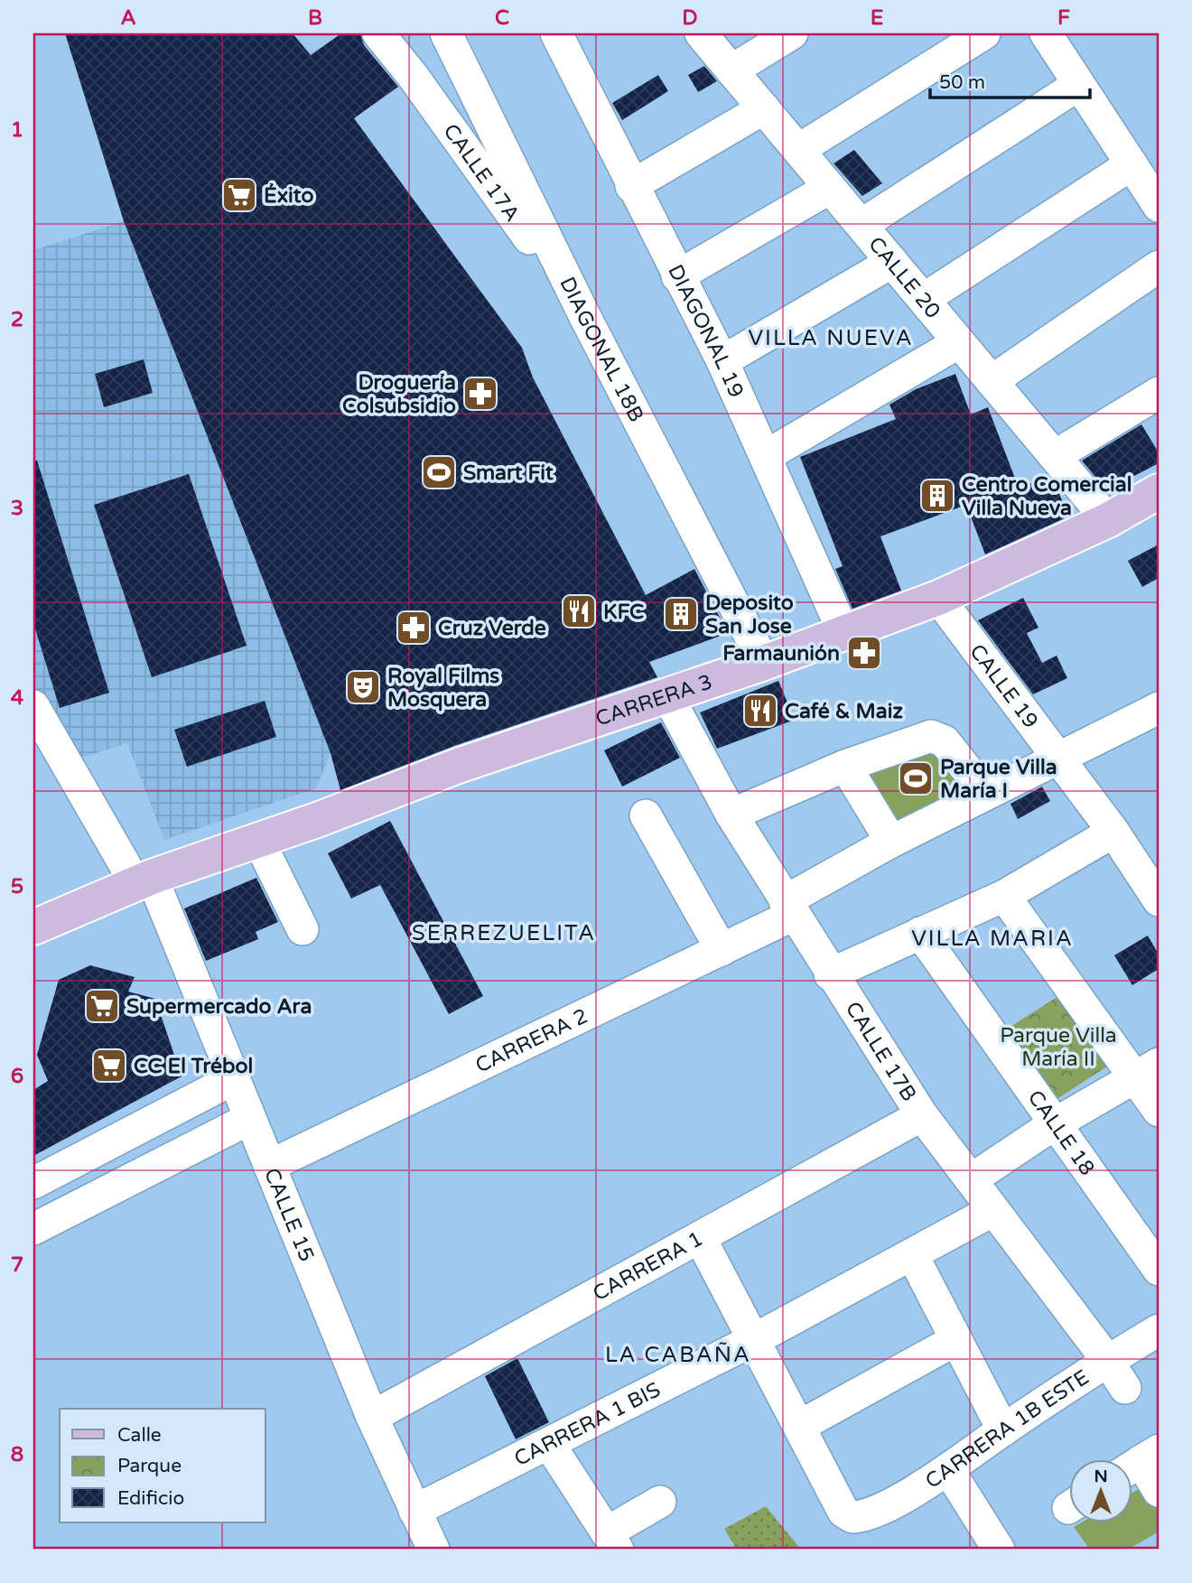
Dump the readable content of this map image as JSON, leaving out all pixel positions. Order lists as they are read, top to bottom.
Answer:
{
  "streets": {
    "main road": ["CARRERA 3"],
    "street": [
      "CALLE 17A",
      "CALLE 20",
      "DIAGONAL 19",
      "DIAGONAL 18B",
      "CALLE 19",
      "CARRERA 2",
      "CALLE 17B",
      "CALLE 18",
      "CALLE 15",
      "CARRERA 1",
      "CARRERA 1 BIS",
      "CARRERA 1B ESTE"
    ]
  },
  "crossings": [
    ["CALLE 17A", "DIAGONAL 18B"],
    ["CALLE 20", "CARRERA 3"],
    ["DIAGONAL 19", "CARRERA 3"],
    ["DIAGONAL 18B", "CARRERA 3"],
    ["CALLE 19", "CARRERA 3"],
    ["CALLE 19", "CARRERA 2"],
    ["CARRERA 3", "CALLE 17B"],
    ["CARRERA 3", "CALLE 15"],
    ["CARRERA 2", "CALLE 17B"],
    ["CARRERA 2", "CALLE 15"],
    ["CALLE 17B", "CARRERA 1"],
    ["CALLE 17B", "CARRERA 1 BIS"],
    ["CALLE 17B", "CARRERA 1B ESTE"],
    ["CALLE 15", "CARRERA 1"],
    ["CALLE 15", "CARRERA 1 BIS"]
  ],
  "districts": [
    "VILLA NUEVA",
    "SERREZUELITA",
    "VILLA MARIA",
    "LA CABAÑA"
  ],
  "parks": ["Parque Villa María II"],
  "places": {
    "supermarket": ["Éxito", "Supermercado Ara", "CC El Trébol"],
    "pharmacy": ["Droguería Colsubsidio", "Cruz Verde", "Farmaunión"],
    "sports": ["Smart Fit", "Parque Villa María I"],
    "building": ["Centro Comercial Villa Nueva", "Deposito San Jose"],
    "restaurant": ["KFC", "Café & Maiz"],
    "theatre": ["Royal Films Mosquera"]
  },
  "legend": ["Calle", "Parque", "Edificio"],
  "scale_bar": "50 m",
  "north": "top",
  "grid": {
    "columns": [
      "A",
      "B",
      "C",
      "D",
      "E",
      "F"
    ],
    "rows": [
      "1",
      "2",
      "3",
      "4",
      "5",
      "6",
      "7",
      "8"
    ]
  }
}
